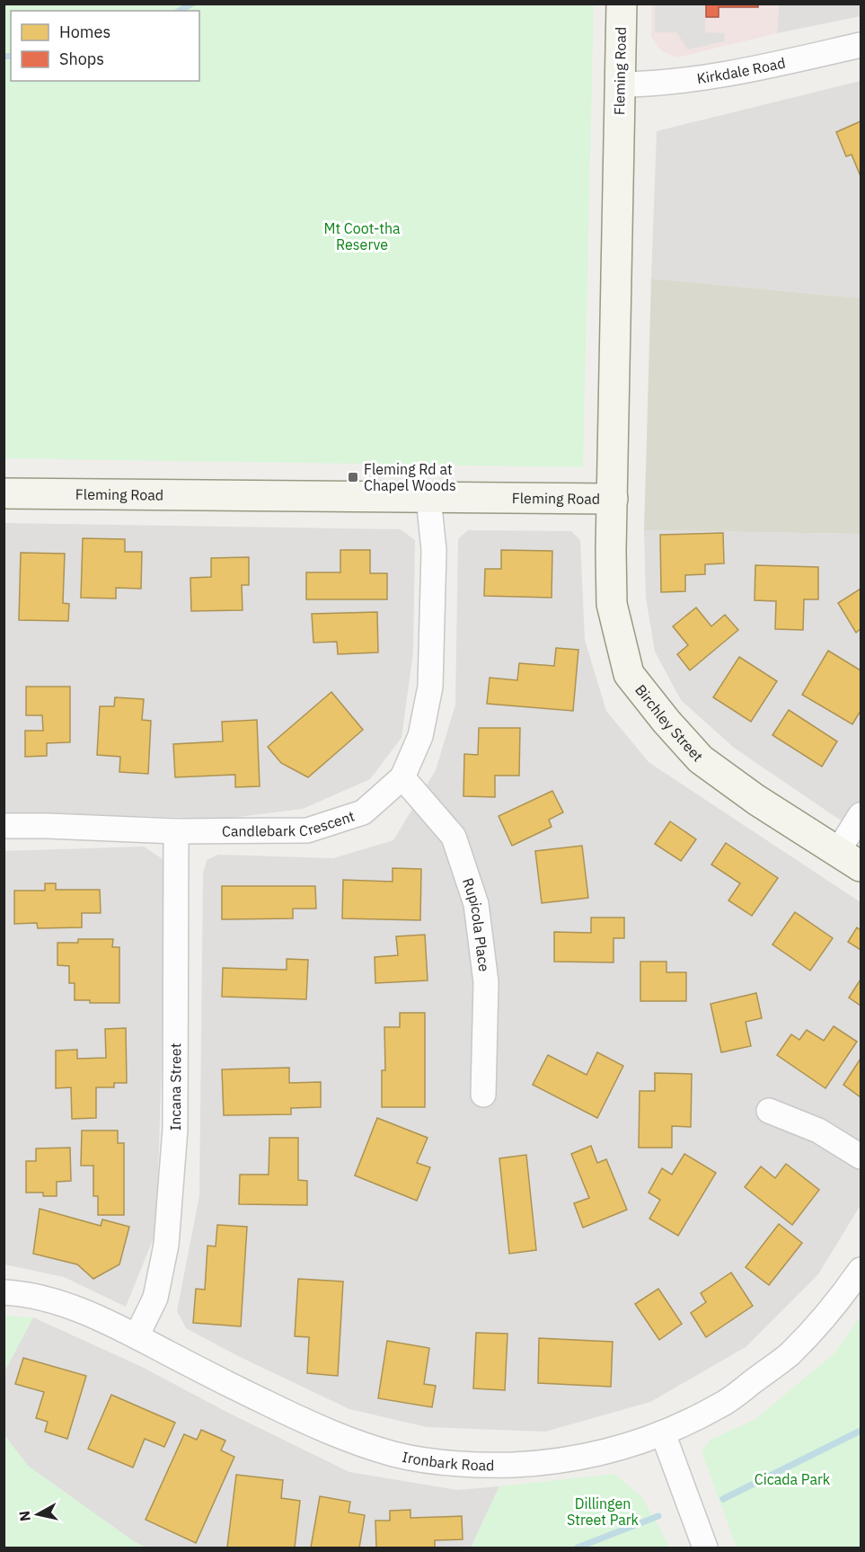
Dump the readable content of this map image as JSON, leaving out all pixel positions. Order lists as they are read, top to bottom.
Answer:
{
  "streets": {
    "street": [
      "Fleming Road",
      "Kirkdale Road",
      "Birchley Street",
      "Candlebark Crescent",
      "Rupicola Place",
      "Incana Street",
      "Ironbark Road"
    ]
  },
  "crossings": [
    ["Fleming Road", "Kirkdale Road"],
    ["Fleming Road", "Birchley Street"],
    ["Fleming Road", "Candlebark Crescent"],
    ["Candlebark Crescent", "Rupicola Place"],
    ["Candlebark Crescent", "Incana Street"],
    ["Incana Street", "Ironbark Road"]
  ],
  "parks": ["Mt Coot-tha Reserve", "Cicada Park", "Dillingen Street Park"],
  "places": {
    "transit": ["Fleming Rd at Chapel Woods"]
  },
  "legend": ["Homes", "Shops"],
  "north": "left"
}
